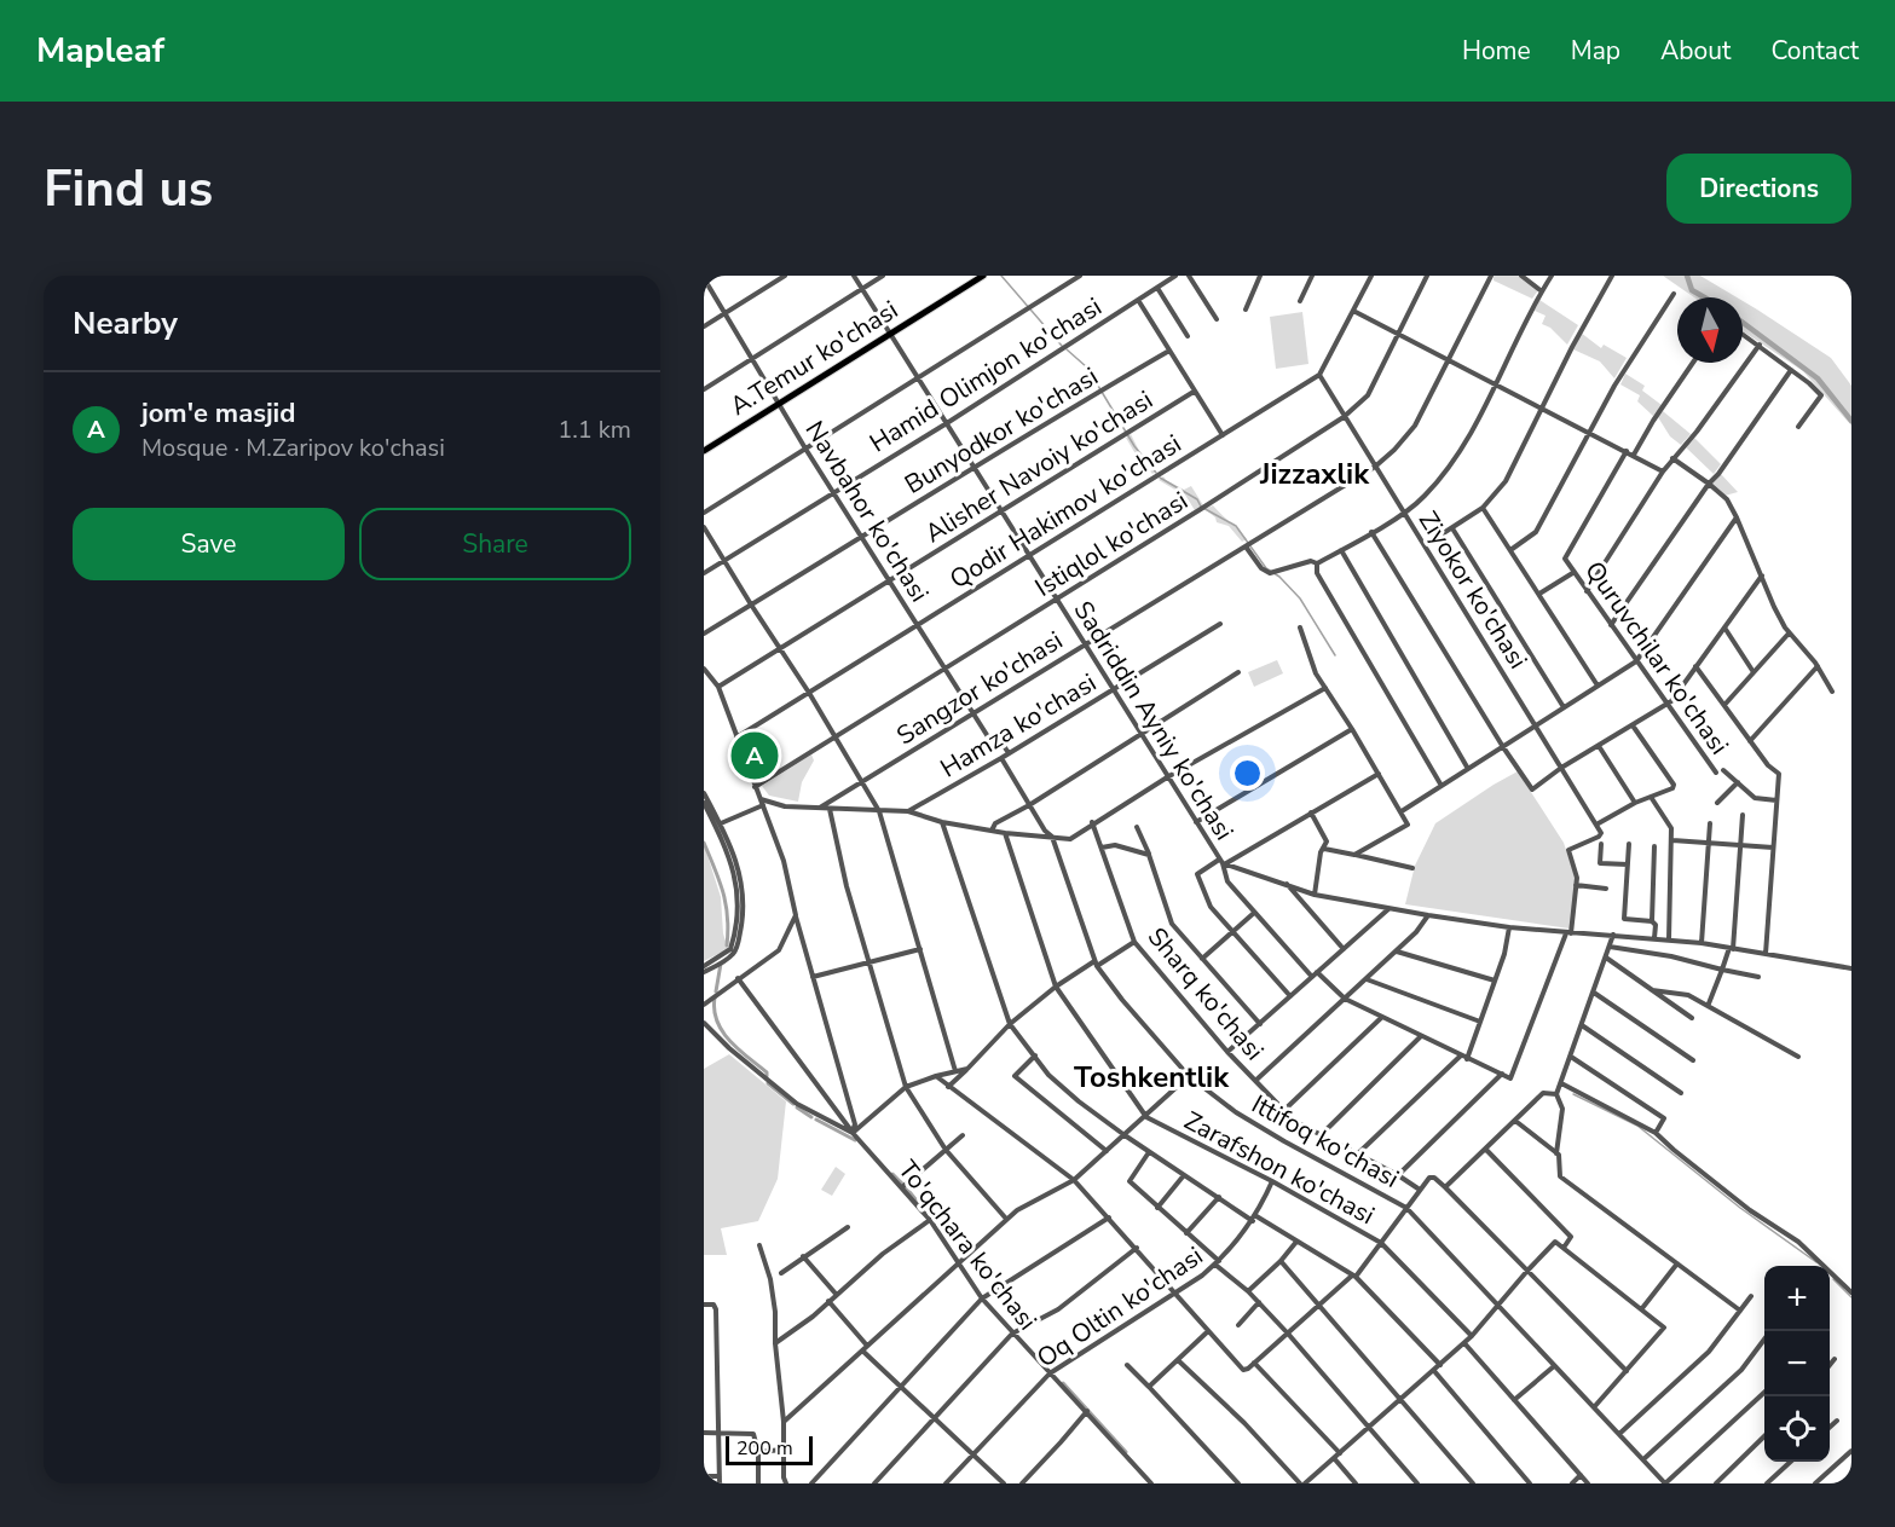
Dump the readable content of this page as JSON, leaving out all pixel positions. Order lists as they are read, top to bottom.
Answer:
{
  "streets": {
    "main road": ["A.Temur ko'chasi"],
    "street": [
      "Hamid Olimjon ko'chasi",
      "Bunyodkor ko'chasi",
      "Alisher Navoiy ko'chasi",
      "Navbahor ko'chasi",
      "Qodir Hakimov ko'chasi",
      "Istiqlol ko'chasi",
      "Ziyokor ko'chasi",
      "Quruvchilar ko'chasi",
      "Sangzor ko'chasi",
      "Sadriddin Ayniy ko'chasi",
      "Hamza ko'chasi",
      "Sharq ko'chasi",
      "Ittifoq ko'chasi",
      "Zarafshon ko'chasi",
      "To'qchara ko'chasi",
      "Oq Oltin ko'chasi"
    ]
  },
  "crossings": [
    ["A.Temur ko'chasi", "Navbahor ko'chasi"],
    ["A.Temur ko'chasi", "Sadriddin Ayniy ko'chasi"],
    ["Hamid Olimjon ko'chasi", "Navbahor ko'chasi"],
    ["Hamid Olimjon ko'chasi", "Sadriddin Ayniy ko'chasi"],
    ["Bunyodkor ko'chasi", "Navbahor ko'chasi"],
    ["Bunyodkor ko'chasi", "Sadriddin Ayniy ko'chasi"],
    ["Alisher Navoiy ko'chasi", "Navbahor ko'chasi"],
    ["Alisher Navoiy ko'chasi", "Sadriddin Ayniy ko'chasi"],
    ["Navbahor ko'chasi", "Qodir Hakimov ko'chasi"],
    ["Navbahor ko'chasi", "Istiqlol ko'chasi"],
    ["Navbahor ko'chasi", "Sangzor ko'chasi"],
    ["Navbahor ko'chasi", "Hamza ko'chasi"],
    ["Qodir Hakimov ko'chasi", "Ziyokor ko'chasi"],
    ["Qodir Hakimov ko'chasi", "Sadriddin Ayniy ko'chasi"],
    ["Istiqlol ko'chasi", "Ziyokor ko'chasi"],
    ["Istiqlol ko'chasi", "Sadriddin Ayniy ko'chasi"],
    ["Ziyokor ko'chasi", "Sangzor ko'chasi"],
    ["Sangzor ko'chasi", "Sadriddin Ayniy ko'chasi"],
    ["Sadriddin Ayniy ko'chasi", "Hamza ko'chasi"],
    ["Hamza ko'chasi", "Ittifoq ko'chasi"],
    ["Zarafshon ko'chasi", "Oq Oltin ko'chasi"],
    ["To'qchara ko'chasi", "Oq Oltin ko'chasi"]
  ],
  "districts": ["Jizzaxlik", "Toshkentlik"],
  "scale_bar": "200 m",
  "north": "bottom",
  "page": {
    "header": "Mapleaf",
    "nav": [
      "Home",
      "Map",
      "About",
      "Contact"
    ],
    "buttons": [
      "Directions",
      ["Save", "Share"]
    ],
    "title": "Find us",
    "heading": "Nearby",
    "list": [
      {
        "mark": "A",
        "name": "jom'e masjid",
        "note": "Mosque · M.Zaripov ko'chasi",
        "value": "1.1 km"
      }
    ],
    "pins": "A",
    "map_buttons": ["+", "−"],
    "scale": "200 m"
  }
}
